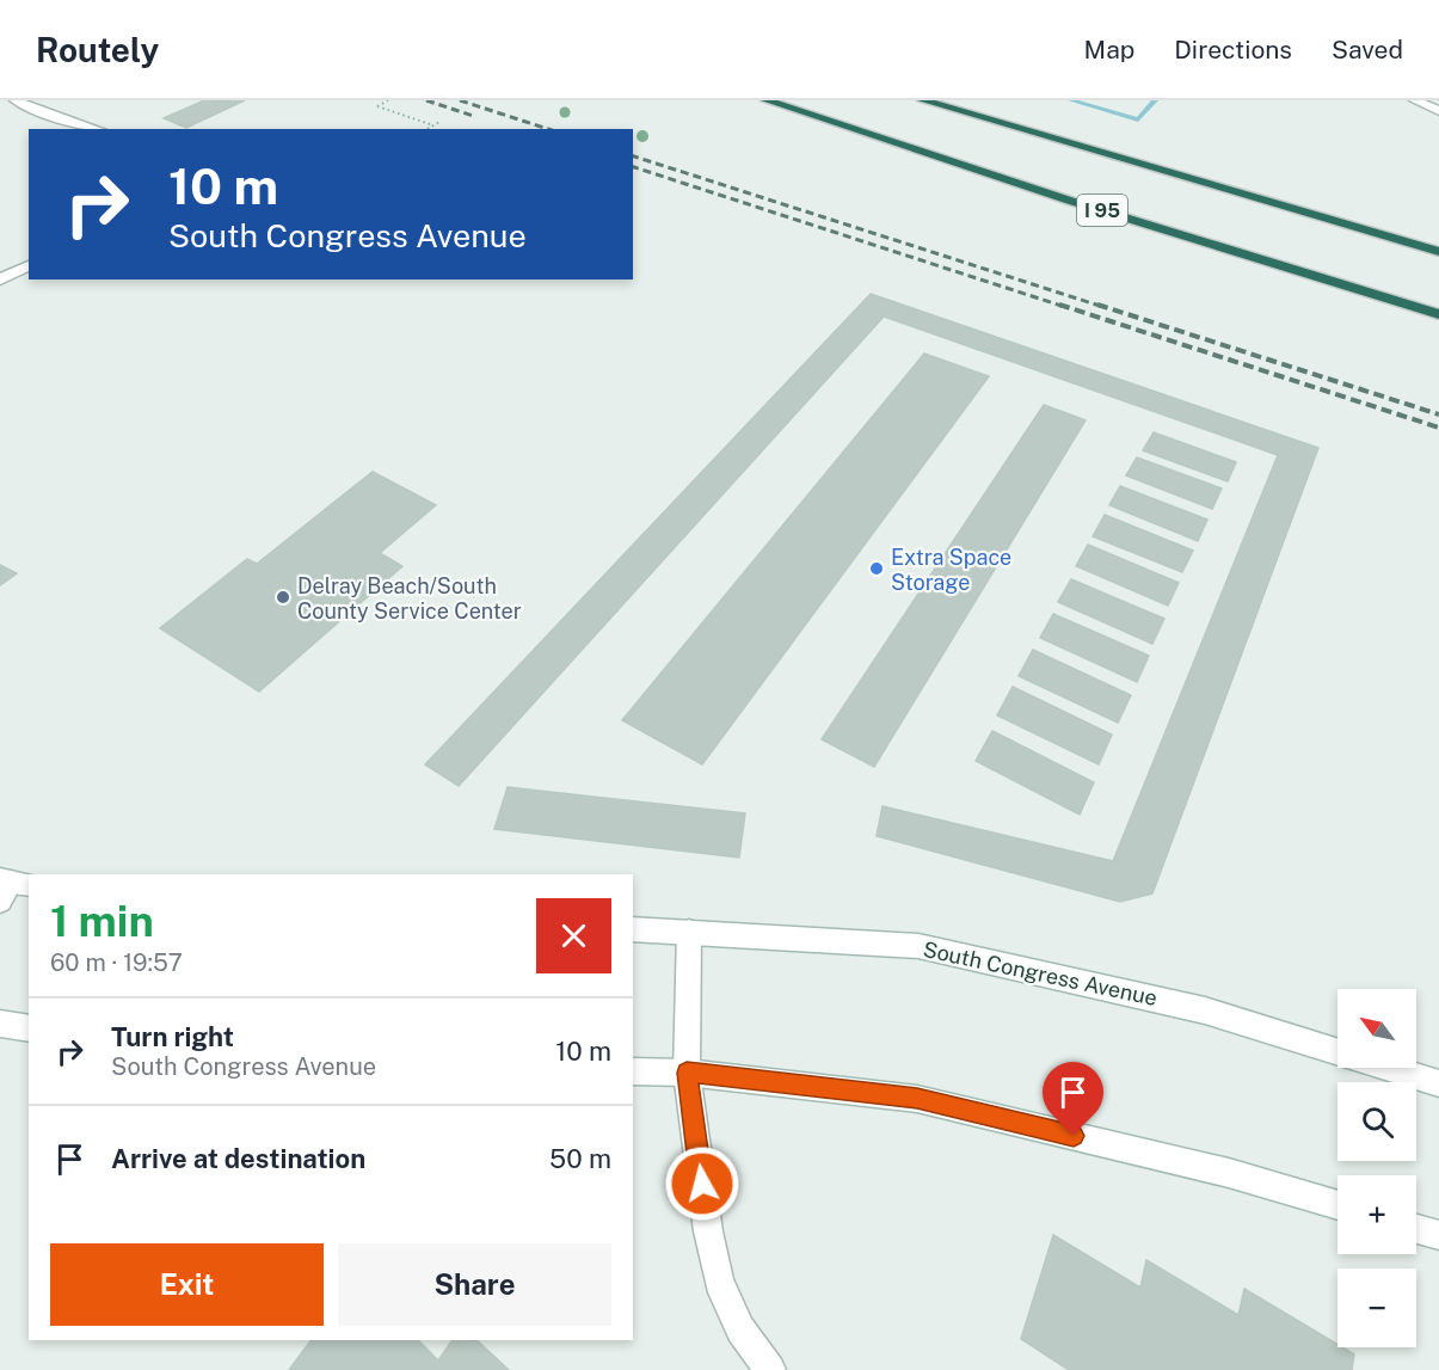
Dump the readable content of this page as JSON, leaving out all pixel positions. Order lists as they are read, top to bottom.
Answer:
{
  "streets": {
    "highway": ["I 95"],
    "main road": ["South Congress Avenue"]
  },
  "places": ["Extra Space Storage", "Delray Beach/South County Service Center"],
  "north": "top left",
  "page": {
    "header": "Routely",
    "nav": ["Map", "Directions", "Saved"],
    "turn": ["10 m", "South Congress Avenue"],
    "heading": ["1 min", "60 m · 19:57"],
    "map_buttons": ["+", "−"],
    "list": [
      {
        "name": "Turn right",
        "note": "South Congress Avenue",
        "value": "10 m"
      },
      {
        "name": "Arrive at destination",
        "value": "50 m"
      }
    ],
    "buttons": ["Exit", "Share"]
  }
}
